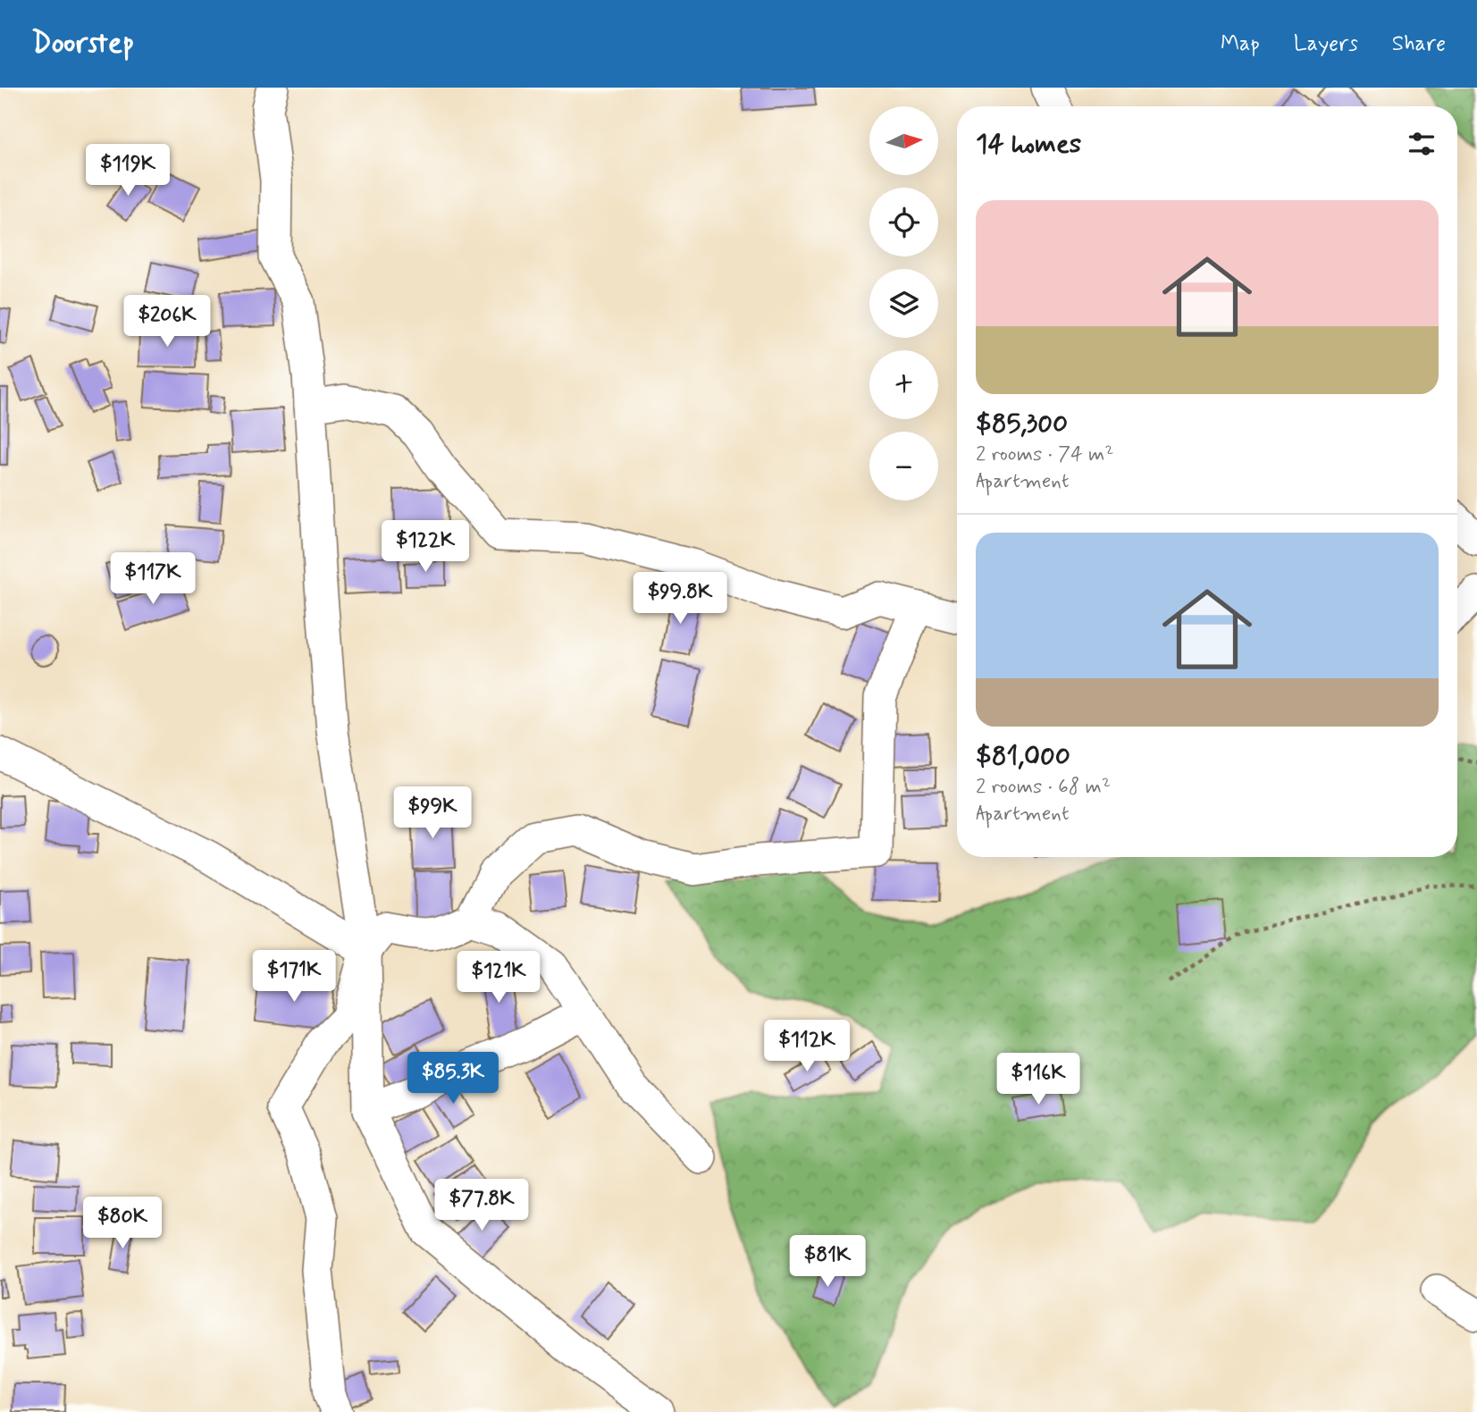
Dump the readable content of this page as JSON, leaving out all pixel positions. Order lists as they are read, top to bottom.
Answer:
{
  "north": "right",
  "page": {
    "header": "Doorstep",
    "nav": ["Map", "Layers", "Share"],
    "map_buttons": ["+", "−"],
    "heading": "14 homes",
    "price": [
      "$119K",
      "$206K",
      "$122K",
      "$117K",
      "$99.8K",
      "$99K",
      "$171K",
      "$121K",
      "$112K",
      "$85.3K",
      "$116K",
      "$77.8K",
      "$80K",
      "$81K"
    ],
    "list": [
      {
        "name": "$85,300",
        "note": "2 rooms · 74 m² · Apartment"
      },
      {
        "name": "$81,000",
        "note": "2 rooms · 68 m² · Apartment"
      }
    ]
  }
}
